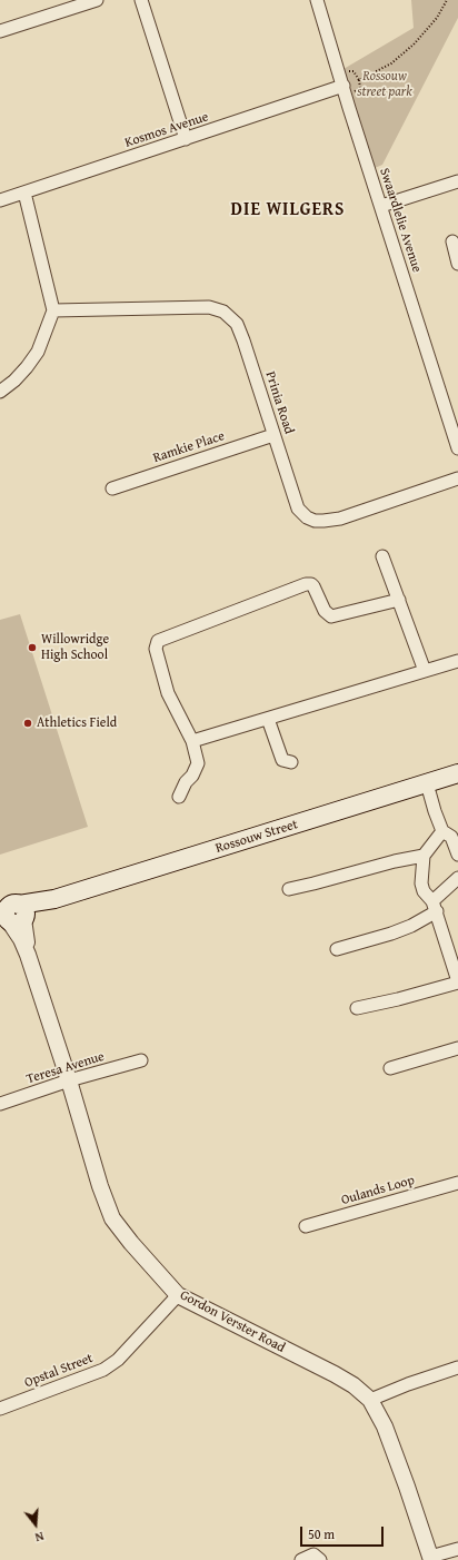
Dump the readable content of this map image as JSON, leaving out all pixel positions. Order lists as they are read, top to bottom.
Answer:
{
  "streets": {
    "main road": ["Rossouw Street"],
    "street": [
      "Kosmos Avenue",
      "Swaardlelie Avenue",
      "Prinia Road",
      "Ramkie Place",
      "Teresa Avenue",
      "Oulands Loop",
      "Gordon Verster Road",
      "Opstal Street"
    ]
  },
  "crossings": [
    ["Kosmos Avenue", "Swaardlelie Avenue"],
    ["Prinia Road", "Ramkie Place"],
    ["Rossouw Street", "Gordon Verster Road"],
    ["Teresa Avenue", "Gordon Verster Road"],
    ["Gordon Verster Road", "Opstal Street"]
  ],
  "districts": ["DIE WILGERS"],
  "parks": ["Rossouw street park"],
  "places": ["Willowridge High School", "Athletics Field"],
  "scale_bar": "50 m",
  "north": "bottom"
}
